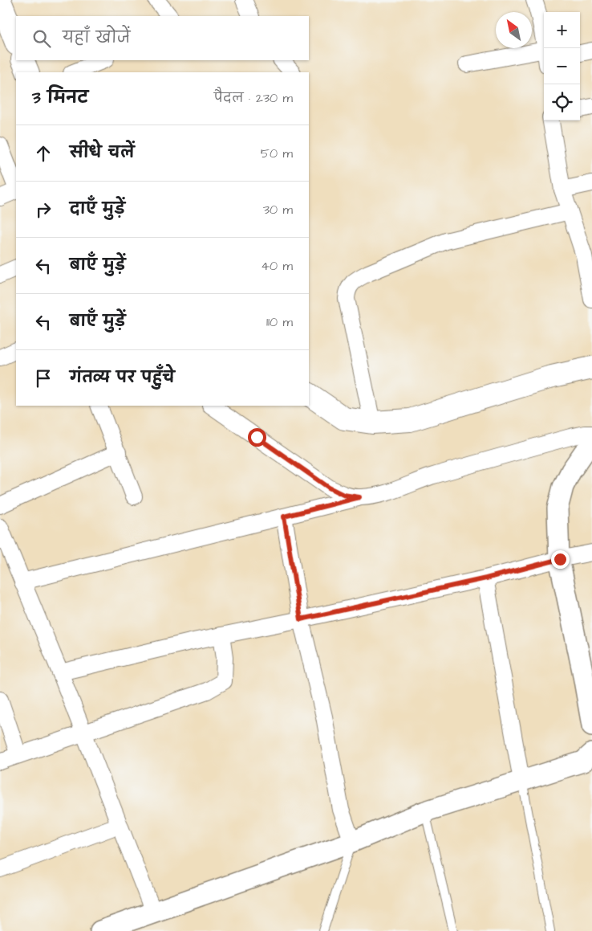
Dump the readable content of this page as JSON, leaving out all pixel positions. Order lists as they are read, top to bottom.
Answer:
{
  "north": "top left",
  "page": {
    "map_buttons": ["+", "−"],
    "search": "यहाँ खोजें",
    "heading": ["3 मिनट", "पैदल · 230 m"],
    "list": [
      ["सीधे चलें", "50 m"],
      ["दाएँ मुड़ें", "30 m"],
      ["बाएँ मुड़ें", "40 m"],
      ["बाएँ मुड़ें", "110 m"],
      "गंतव्य पर पहुँचे"
    ]
  }
}
